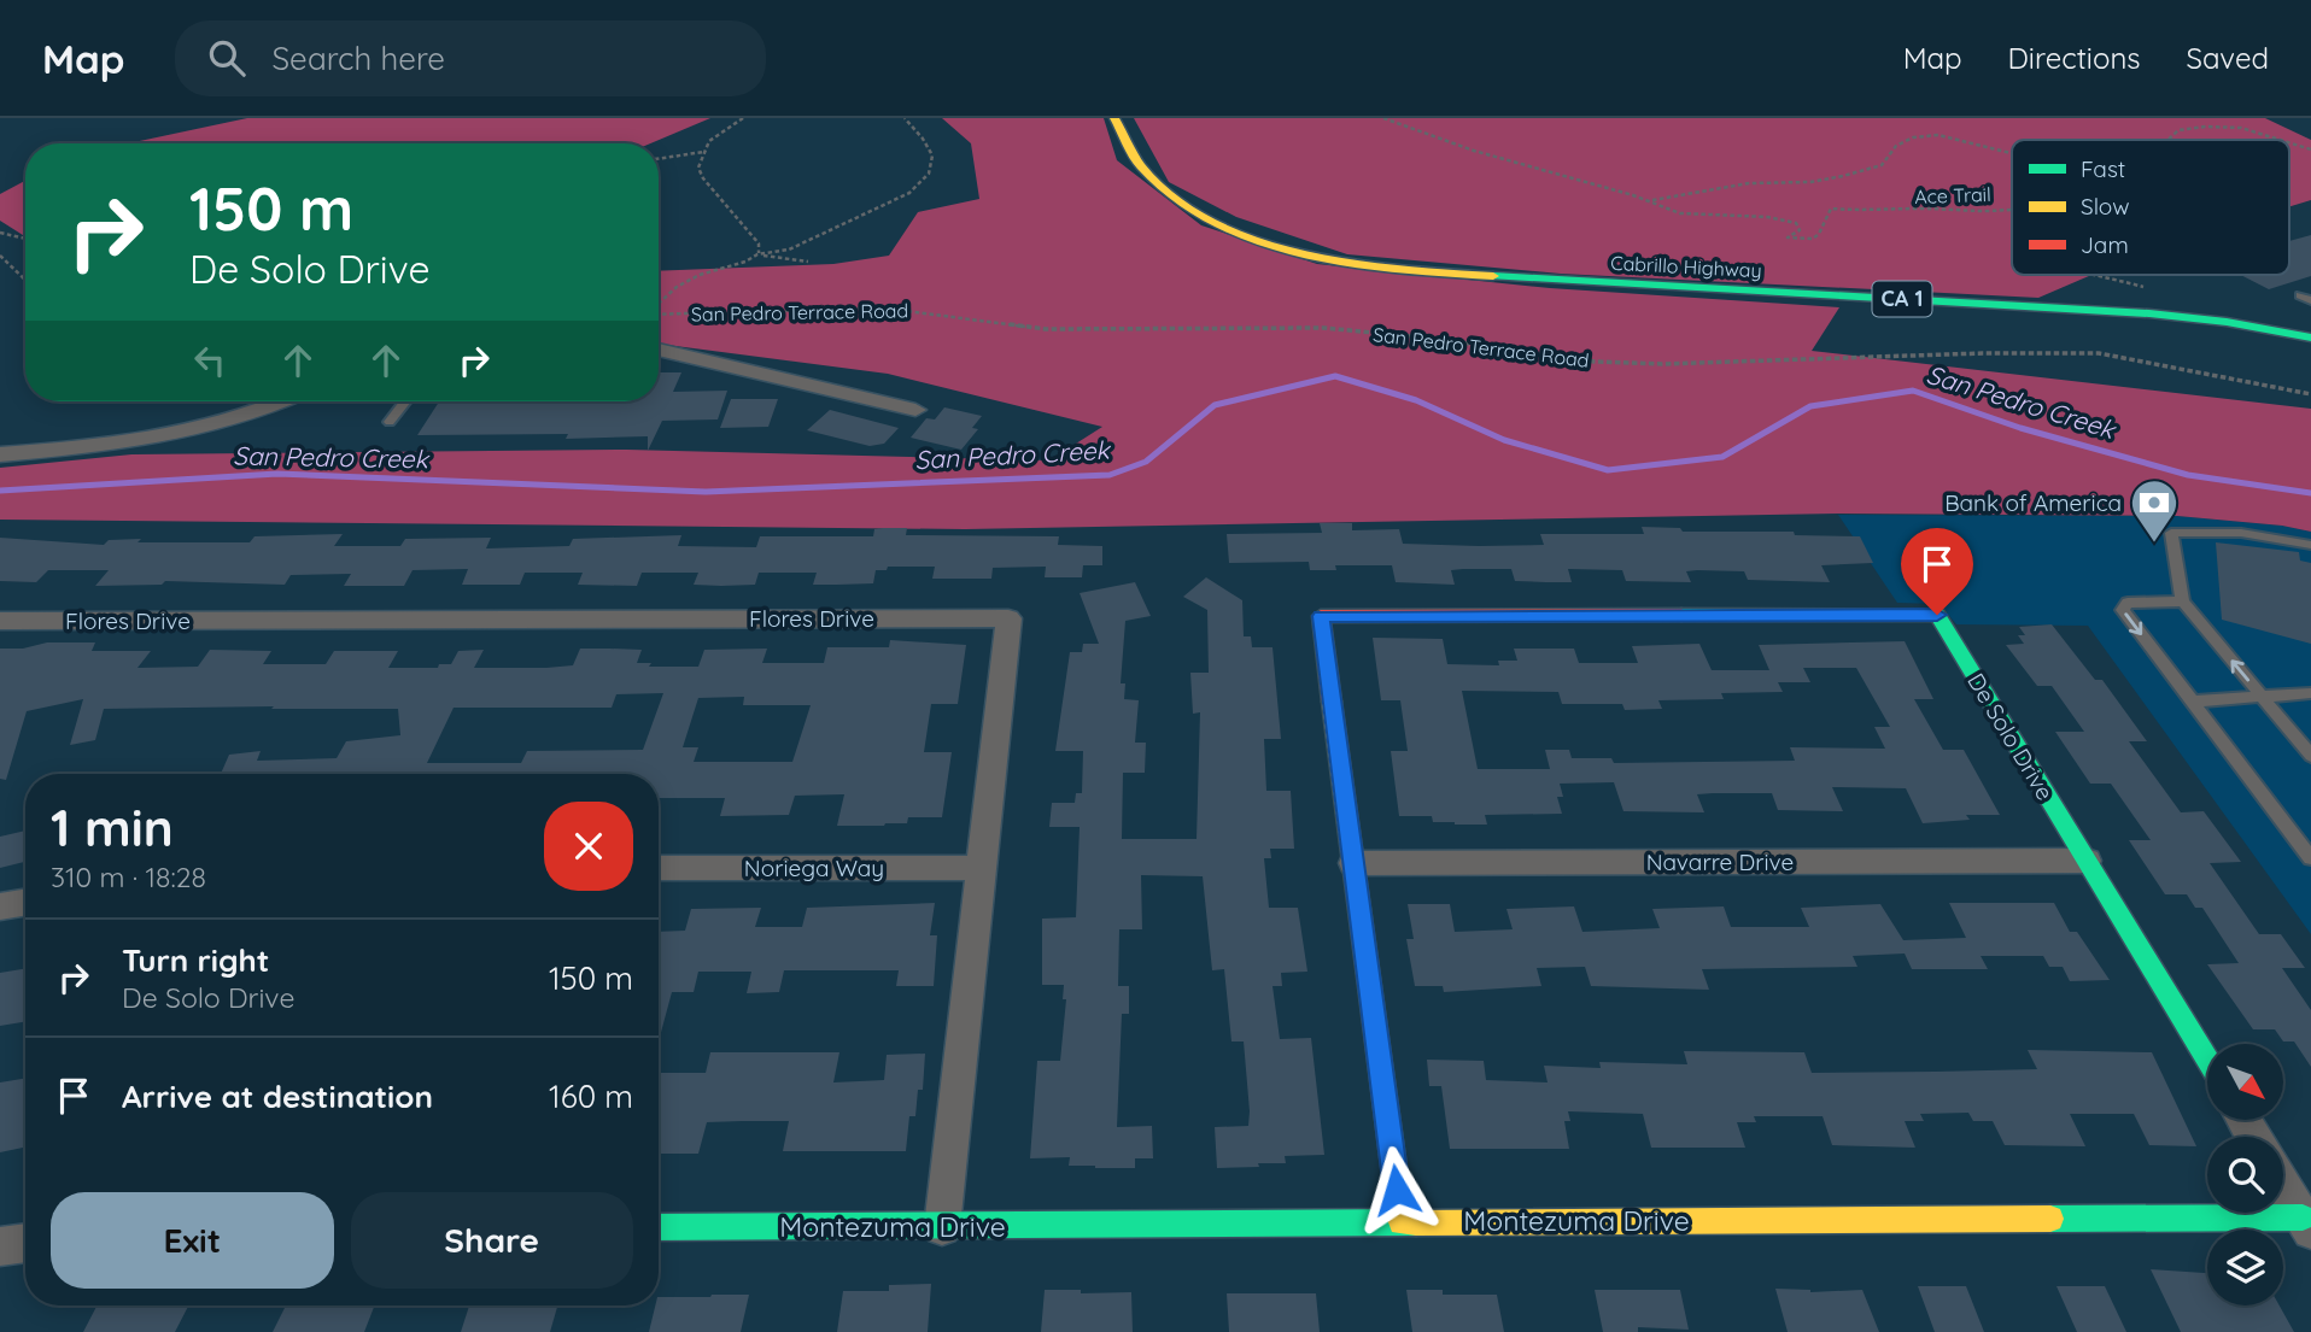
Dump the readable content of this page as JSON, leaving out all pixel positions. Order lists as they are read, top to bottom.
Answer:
{
  "streets": {
    "main road": [
      "Cabrillo Highway",
      "CA 1",
      "De Solo Drive",
      "Montezuma Drive"
    ],
    "street": ["Flores Drive", "Navarre Drive", "Noriega Way"],
    "path": ["Ace Trail", "San Pedro Terrace Road"]
  },
  "crossings": [
    ["Flores Drive", "Noriega Way"],
    ["Flores Drive", "Montezuma Drive"],
    ["De Solo Drive", "Navarre Drive"],
    ["De Solo Drive", "Montezuma Drive"]
  ],
  "water": ["San Pedro Creek"],
  "places": {
    "bank": ["Bank of America"]
  },
  "legend": ["Fast", "Slow", "Jam"],
  "north": "bottom right",
  "page": {
    "header": "Map",
    "search": "Search here",
    "nav": ["Map", "Directions", "Saved"],
    "turn": ["150 m", "De Solo Drive"],
    "heading": ["1 min", "310 m · 18:28"],
    "list": [
      {
        "name": "Turn right",
        "note": "De Solo Drive",
        "value": "150 m"
      },
      {
        "name": "Arrive at destination",
        "value": "160 m"
      }
    ],
    "buttons": ["Exit", "Share"]
  }
}
